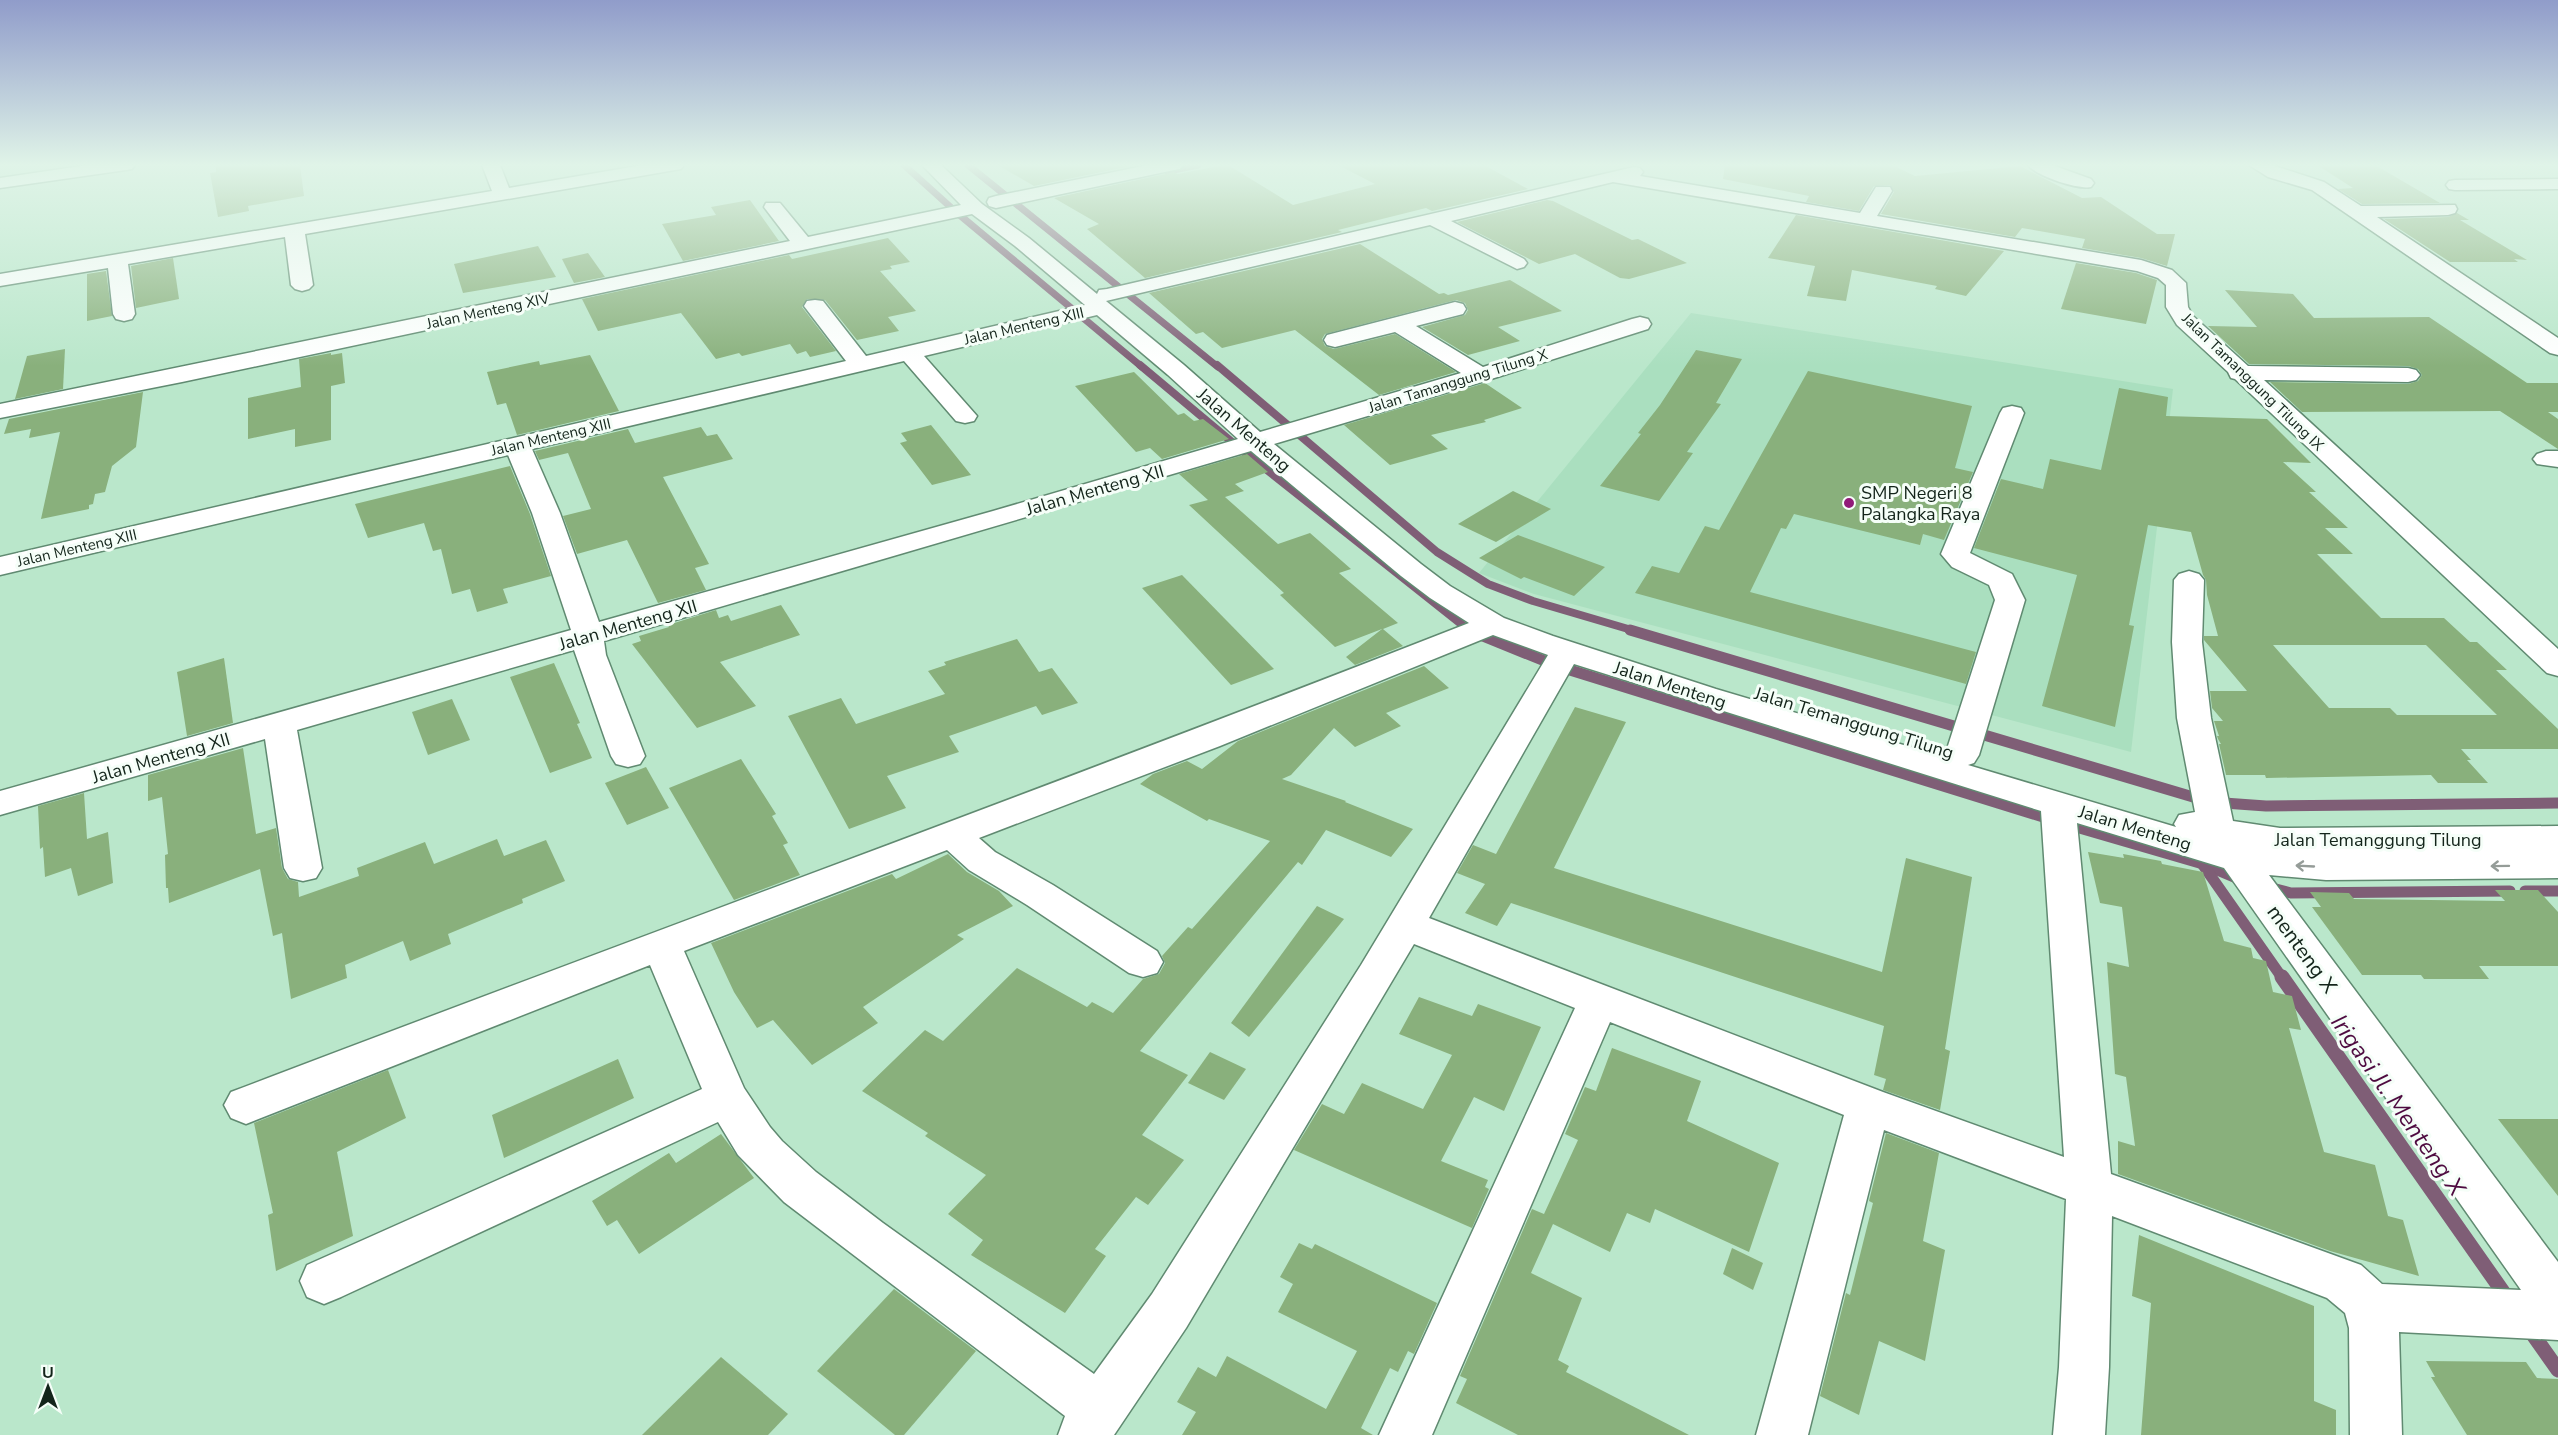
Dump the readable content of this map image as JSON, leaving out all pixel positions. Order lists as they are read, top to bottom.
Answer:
{
  "streets": {
    "street": [
      "Jalan Menteng XIV",
      "Jalan Menteng XIII",
      "Jalan Tamanggung Tilung X",
      "Jalan Tamanggung Tilung IX",
      "Jalan Menteng",
      "Jalan Menteng XII",
      "Jalan Temanggung Tilung",
      "menteng X"
    ]
  },
  "crossings": [
    ["Jalan Menteng XIII", "Jalan Menteng"],
    ["Jalan Tamanggung Tilung X", "Jalan Menteng"],
    ["Jalan Tamanggung Tilung X", "Jalan Menteng XII"],
    ["Jalan Tamanggung Tilung X", "Jalan Temanggung Tilung"],
    ["Jalan Menteng", "Jalan Menteng XII"],
    ["Jalan Menteng", "Jalan Temanggung Tilung"],
    ["Jalan Menteng", "menteng X"],
    ["Jalan Menteng XII", "Jalan Temanggung Tilung"],
    ["Jalan Temanggung Tilung", "menteng X"]
  ],
  "water": ["Irigasi Jl. Menteng X"],
  "places": ["SMP Negeri 8 Palangka Raya"],
  "north": "top"
}
